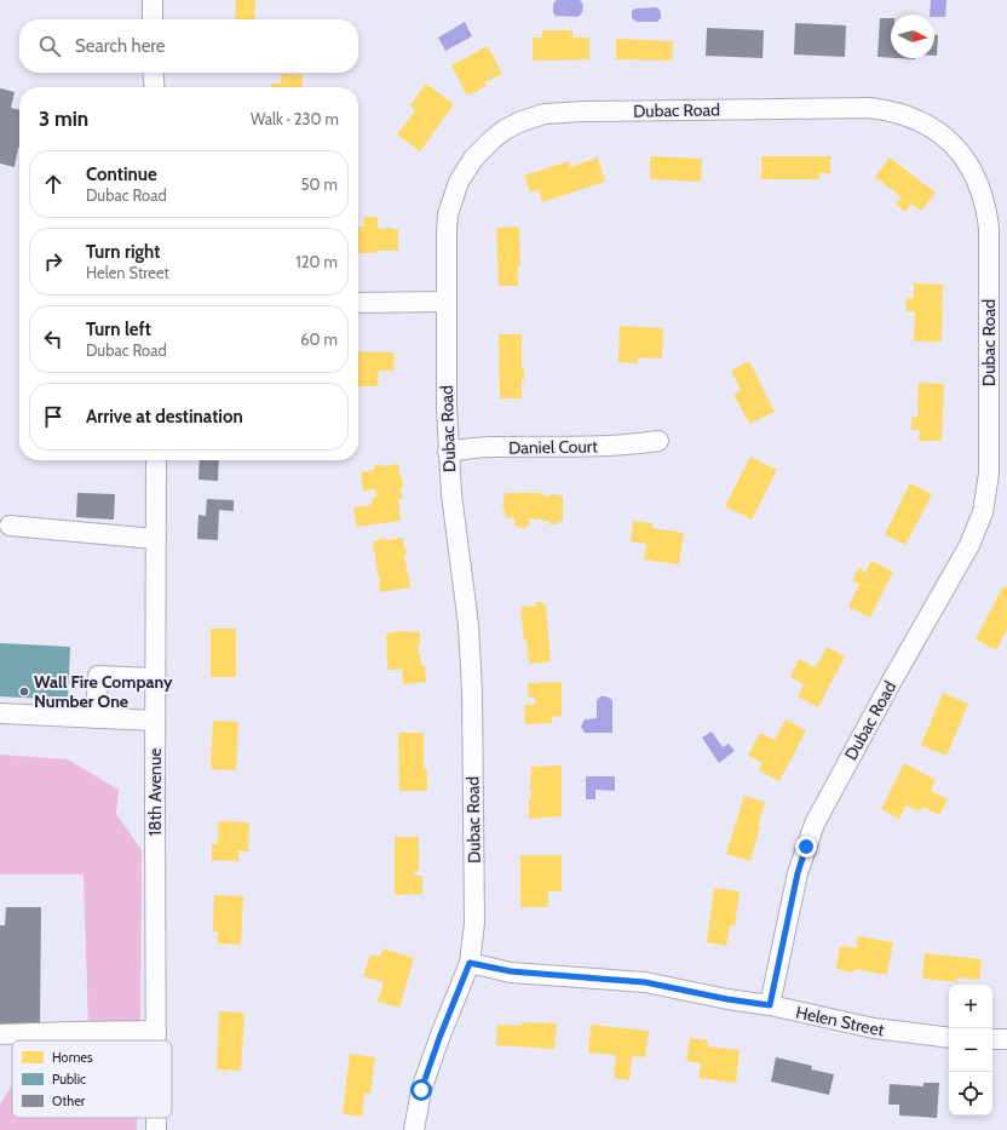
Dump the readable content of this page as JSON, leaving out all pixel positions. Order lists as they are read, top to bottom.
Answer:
{
  "streets": {
    "street": [
      "Dubac Road",
      "Daniel Court",
      "18th Avenue",
      "Helen Street"
    ]
  },
  "crossings": [
    ["Dubac Road", "Daniel Court"],
    ["Dubac Road", "Helen Street"]
  ],
  "places": ["Wall Fire Company Number One"],
  "legend": ["Homes", "Public", "Other"],
  "north": "right",
  "page": {
    "search": "Search here",
    "heading": ["3 min", "Walk · 230 m"],
    "list": [
      ["Continue", "Dubac Road", "50 m"],
      ["Turn right", "Helen Street", "120 m"],
      ["Turn left", "Dubac Road", "60 m"],
      "Arrive at destination"
    ],
    "map_buttons": ["+", "−"]
  }
}
